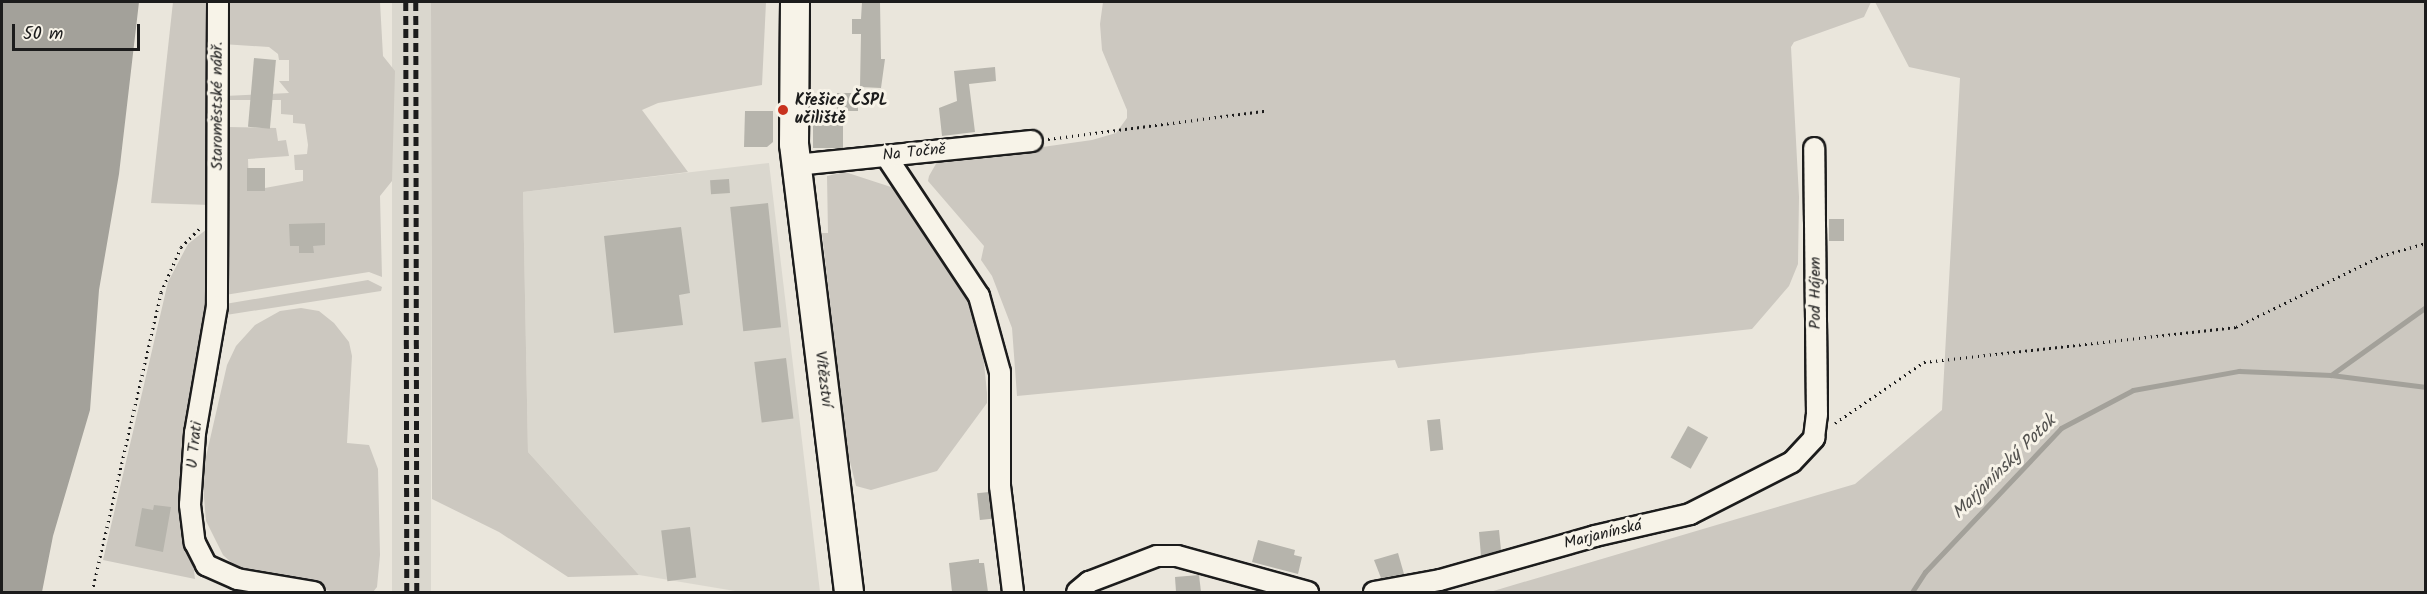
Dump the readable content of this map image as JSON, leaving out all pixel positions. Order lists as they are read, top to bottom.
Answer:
{
  "streets": {
    "main road": ["Vítězství"],
    "street": [
      "Staroměstské nábř.",
      "Na Točně",
      "Pod Hájem",
      "U Trati",
      "Marjanínská"
    ]
  },
  "crossings": [
    ["Staroměstské nábř.", "U Trati"],
    ["Na Točně", "Vítězství"],
    ["Pod Hájem", "Marjanínská"]
  ],
  "water": ["Marjanínský Potok"],
  "places": ["Křešice ČSPL učiliště"],
  "scale_bar": "50 m"
}
